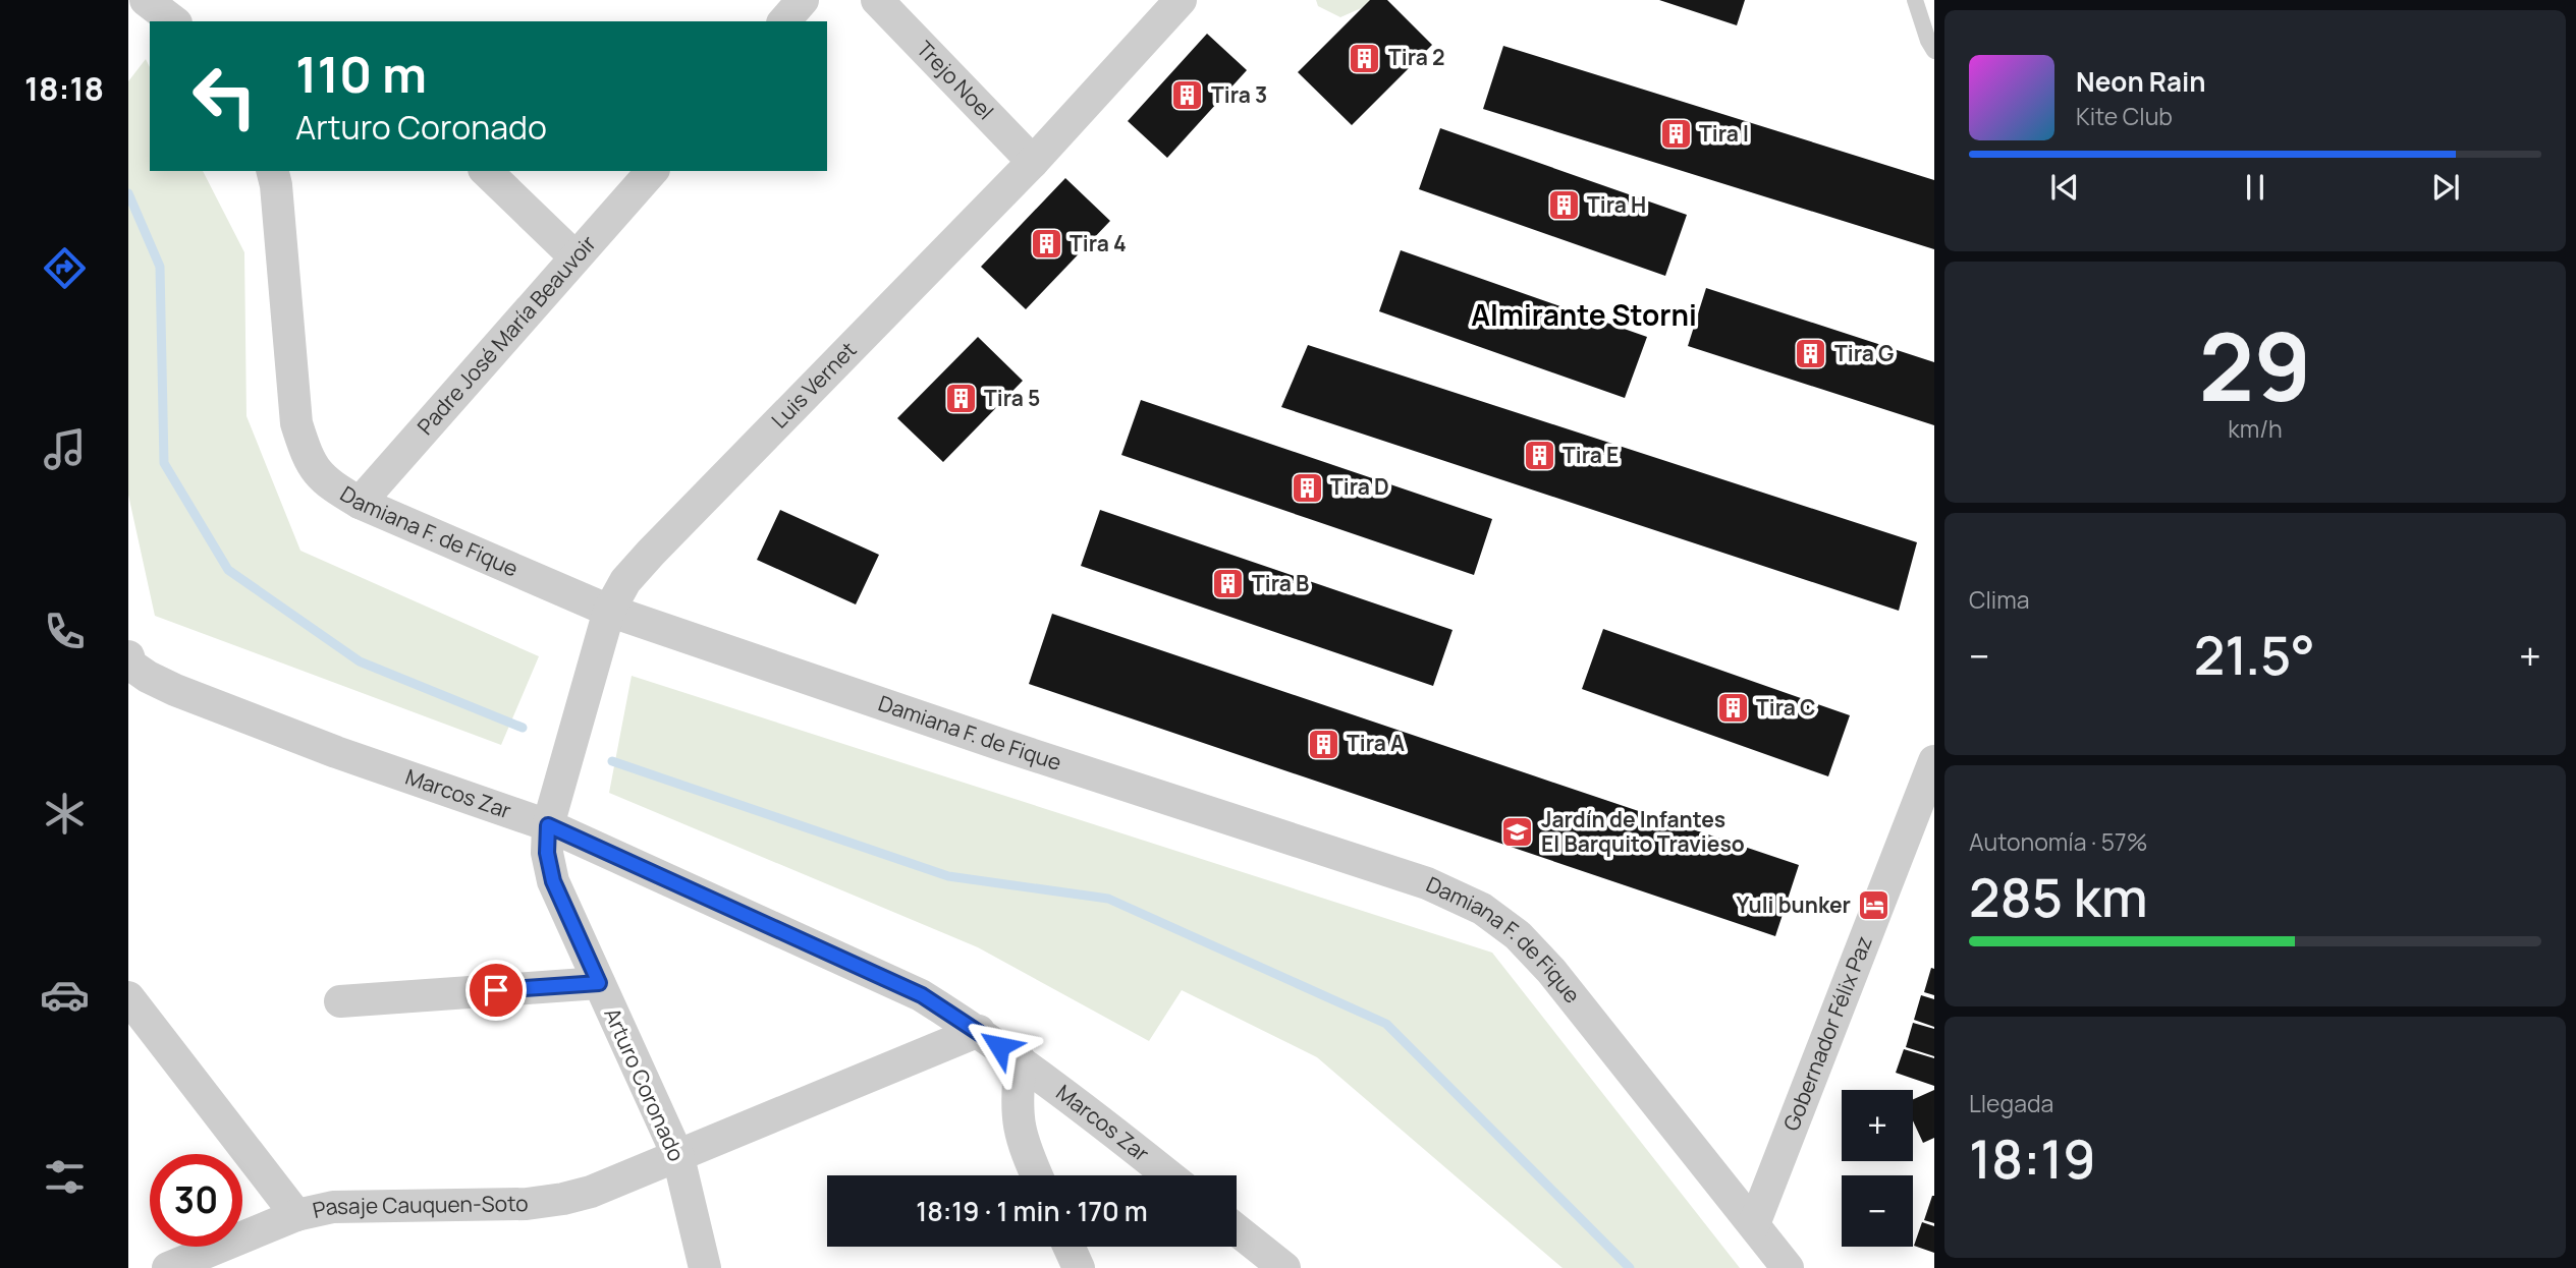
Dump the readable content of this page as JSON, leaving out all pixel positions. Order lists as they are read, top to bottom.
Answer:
{
  "streets": {
    "street": [
      "Trejo Noel",
      "Padre José María Beauvoir",
      "Luis Vernet",
      "Damiana F. de Fique",
      "Marcos Zar",
      "Gobernador Félix Paz",
      "Arturo Coronado",
      "Pasaje Cauquen-Soto"
    ]
  },
  "crossings": [
    ["Trejo Noel", "Luis Vernet"],
    ["Padre José María Beauvoir", "Damiana F. de Fique"],
    ["Luis Vernet", "Damiana F. de Fique"],
    ["Luis Vernet", "Marcos Zar"],
    ["Luis Vernet", "Arturo Coronado"],
    ["Damiana F. de Fique", "Gobernador Félix Paz"],
    ["Marcos Zar", "Arturo Coronado"],
    ["Marcos Zar", "Pasaje Cauquen-Soto"],
    ["Arturo Coronado", "Pasaje Cauquen-Soto"]
  ],
  "districts": ["Almirante Storni"],
  "places": {
    "building": [
      "Tira 2",
      "Tira 3",
      "Tira I",
      "Tira H",
      "Tira 4",
      "Tira G",
      "Tira 5",
      "Tira E",
      "Tira D",
      "Tira B",
      "Tira C",
      "Tira A"
    ],
    "school or university": ["Jardín de Infantes El Barquito Travieso"],
    "hotel": ["Yuli bunker"]
  },
  "page": {
    "tabs": "18:18",
    "turn": ["110 m", "Arturo Coronado"],
    "song": ["Neon Rain", "Kite Club"],
    "tile": [
      ["29", "km/h"],
      "Clima",
      ["Autonomía · 57%", "285 km"],
      ["Llegada", "18:19"]
    ],
    "heat": ["−", "21.5°", "+"],
    "map_buttons": ["+", "−"],
    "limit": "30",
    "trip": "18:19 · 1 min · 170 m"
  }
}
